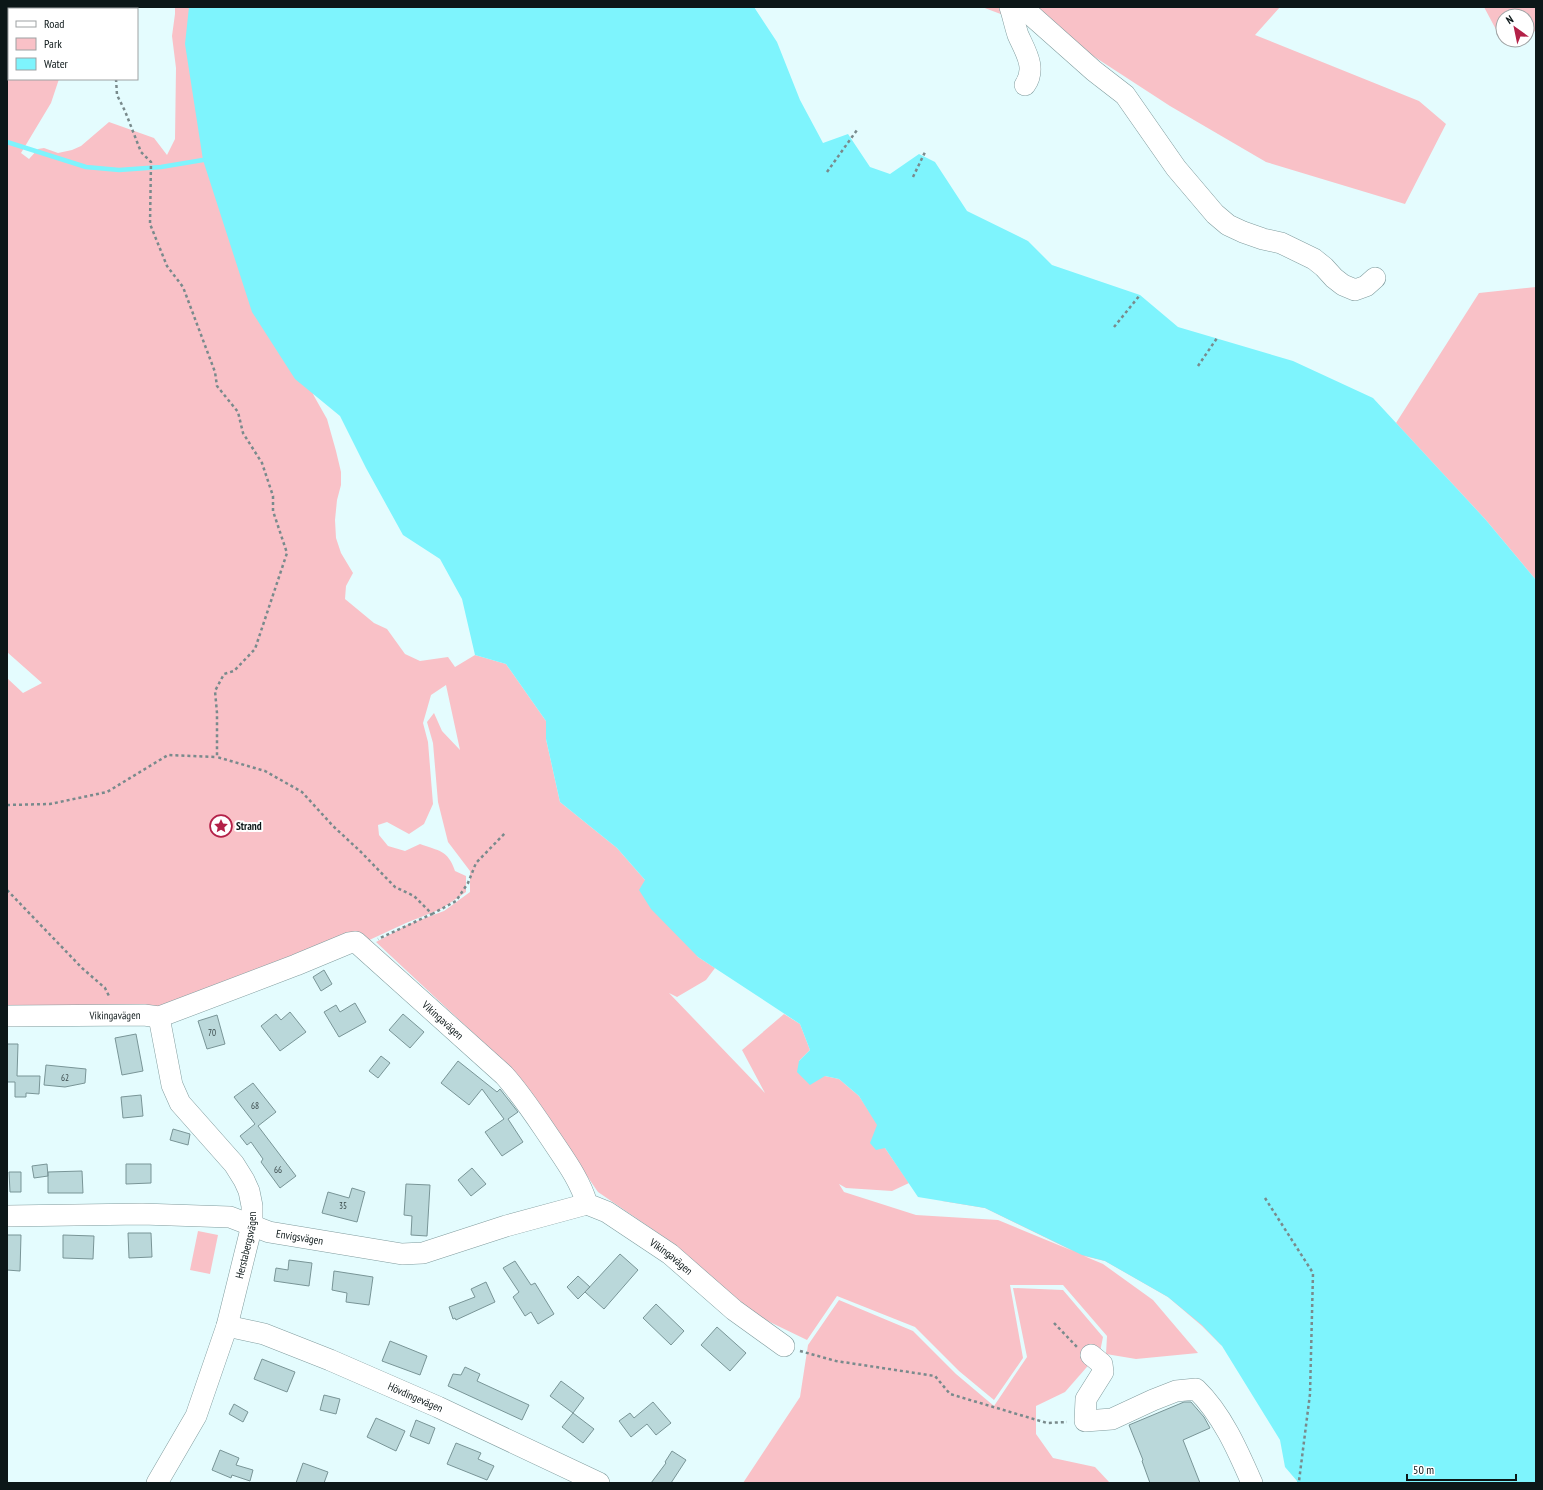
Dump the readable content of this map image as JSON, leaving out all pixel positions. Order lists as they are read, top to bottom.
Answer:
{
  "streets": {
    "street": [
      "Vikingavägen",
      "Envigsvägen",
      "Herstabergsvägen",
      "Hövdingevägen"
    ]
  },
  "crossings": [
    ["Vikingavägen", "Envigsvägen"],
    ["Vikingavägen", "Herstabergsvägen"],
    ["Envigsvägen", "Herstabergsvägen"],
    ["Herstabergsvägen", "Hövdingevägen"]
  ],
  "places": {
    "place": ["Strand"]
  },
  "house_numbers": [
    "70",
    "62",
    "68",
    "66",
    "35"
  ],
  "legend": ["Road", "Park", "Water"],
  "scale_bar": "50 m",
  "north": "top left"
}
